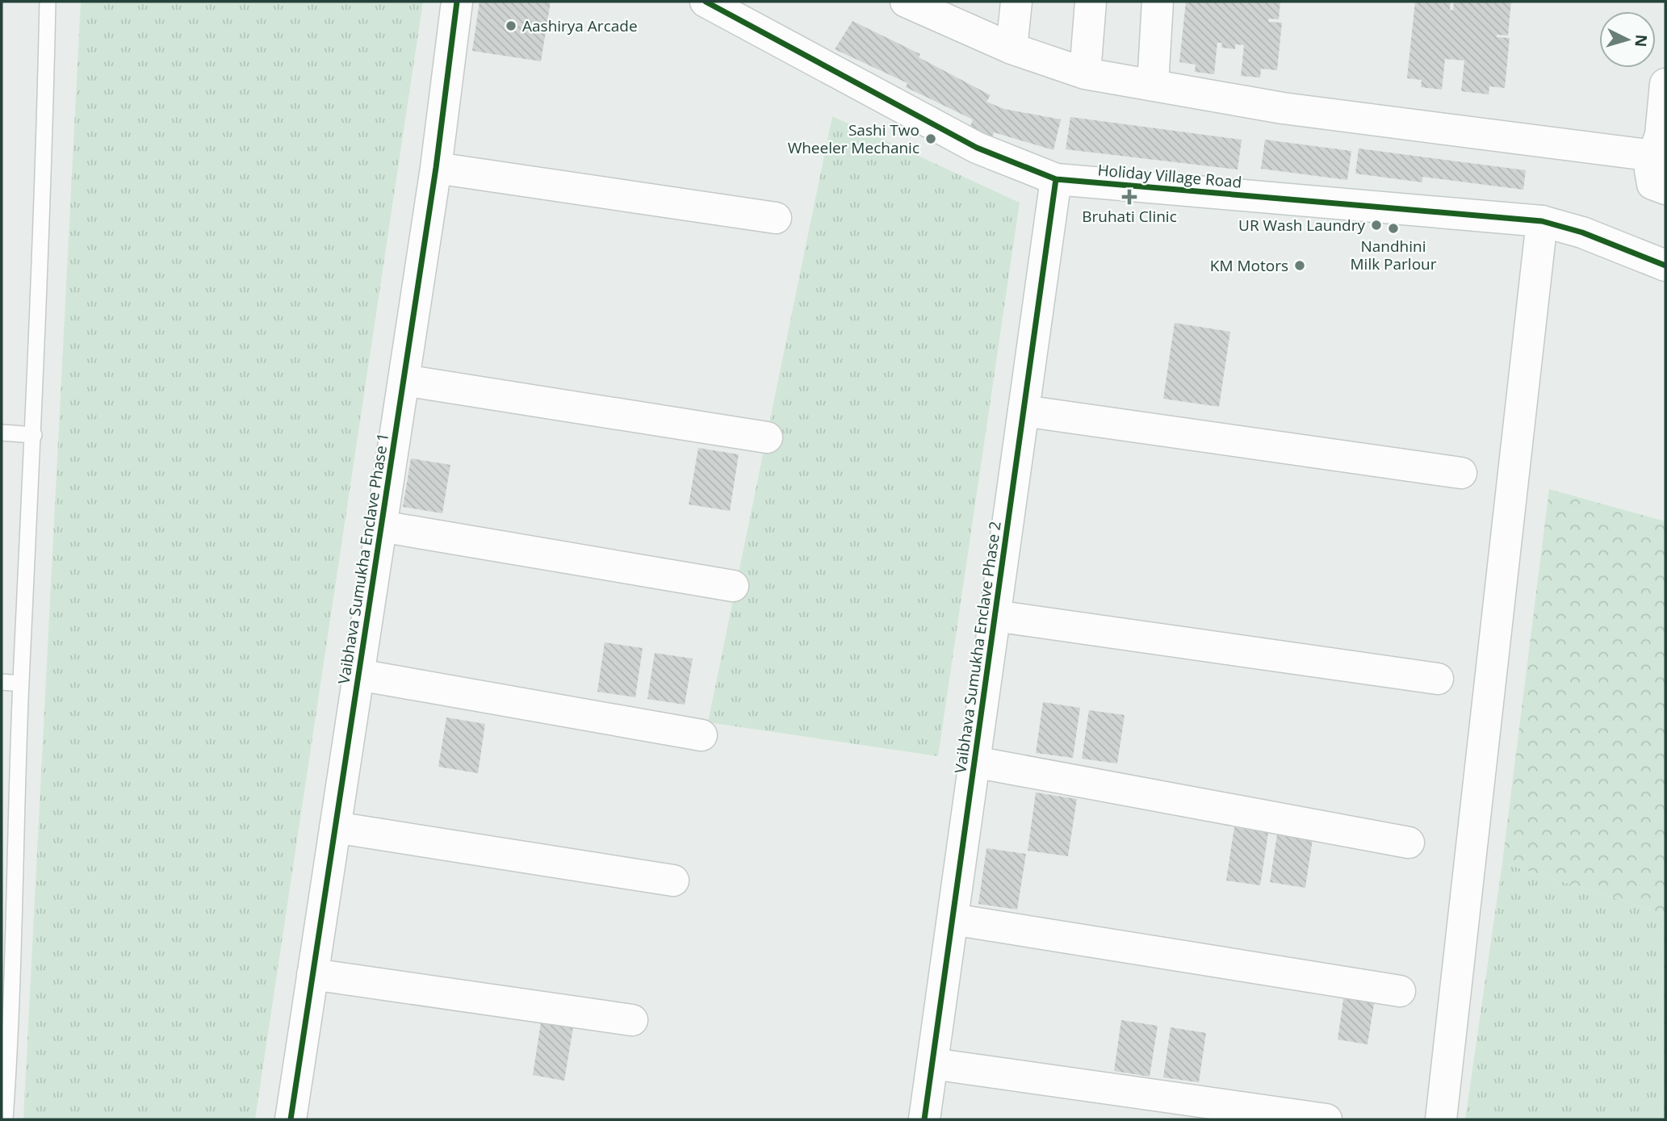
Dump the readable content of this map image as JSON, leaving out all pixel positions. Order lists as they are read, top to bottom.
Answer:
{
  "streets": {
    "street": ["Holiday Village Road", "Vaibhava Sumukha Enclave Phase 1", "Vaibhava Sumukha Enclave Phase 2"]
  },
  "crossings": [
    ["Holiday Village Road", "Vaibhava Sumukha Enclave Phase 2"]
  ],
  "places": {
    "other": [
      "Aashirya Arcade",
      "Sashi Two Wheeler Mechanic",
      "UR Wash Laundry",
      "Nandhini Milk Parlour",
      "KM Motors"
    ],
    "health": ["Bruhati Clinic"]
  },
  "north": "right"
}
